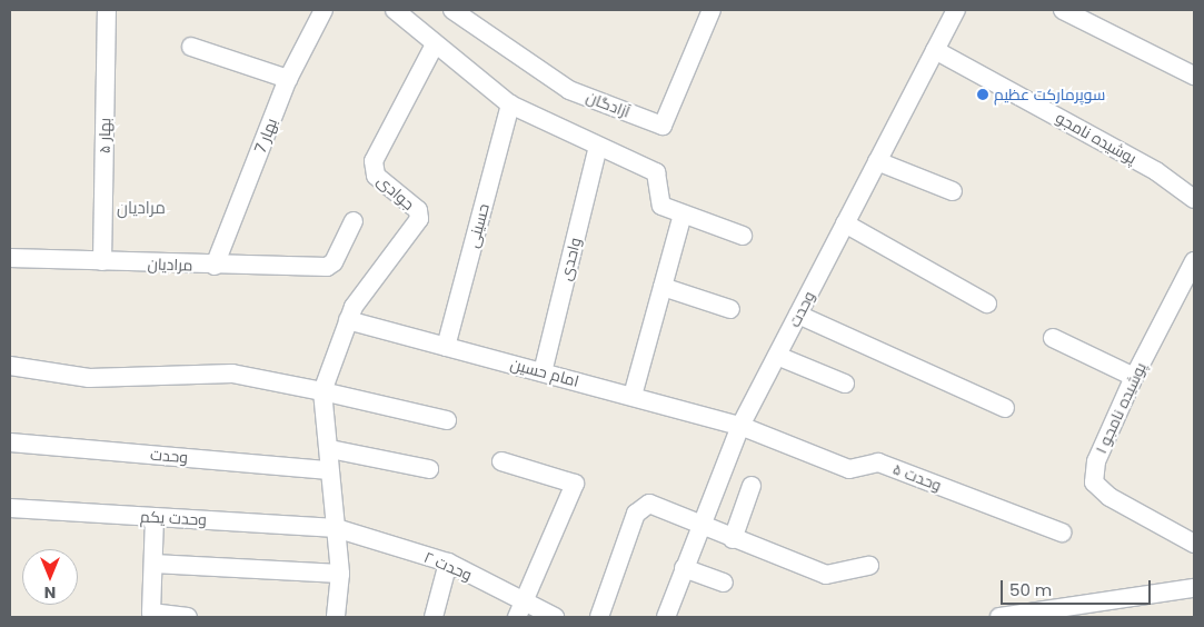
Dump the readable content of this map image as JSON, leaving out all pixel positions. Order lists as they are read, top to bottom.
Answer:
{
  "streets": {
    "street": [
      "آزادگان",
      "بهار ۵",
      "بهار 7",
      "پوشیده نامجو",
      "جوادی",
      "حسینی",
      "واحدی",
      "مرادیان",
      "وحدت",
      "امام حسین",
      "پوشیده نامجو ۱",
      "وحدت ۵",
      "وحدت یکم",
      "وحدت ۲"
    ]
  },
  "crossings": [
    ["بهار ۵", "مرادیان"],
    ["بهار 7", "مرادیان"],
    ["پوشیده نامجو", "وحدت"],
    ["جوادی", "وحدت"],
    ["جوادی", "امام حسین"],
    ["جوادی", "وحدت یکم"],
    ["جوادی", "وحدت ۲"],
    ["حسینی", "امام حسین"],
    ["واحدی", "امام حسین"],
    ["وحدت", "امام حسین"],
    ["وحدت", "وحدت ۵"],
    ["امام حسین", "وحدت ۵"],
    ["وحدت یکم", "وحدت ۲"]
  ],
  "districts": ["مرادیان"],
  "places": ["سوپرمارکت عظیم"],
  "scale_bar": "50 m",
  "north": "bottom"
}
